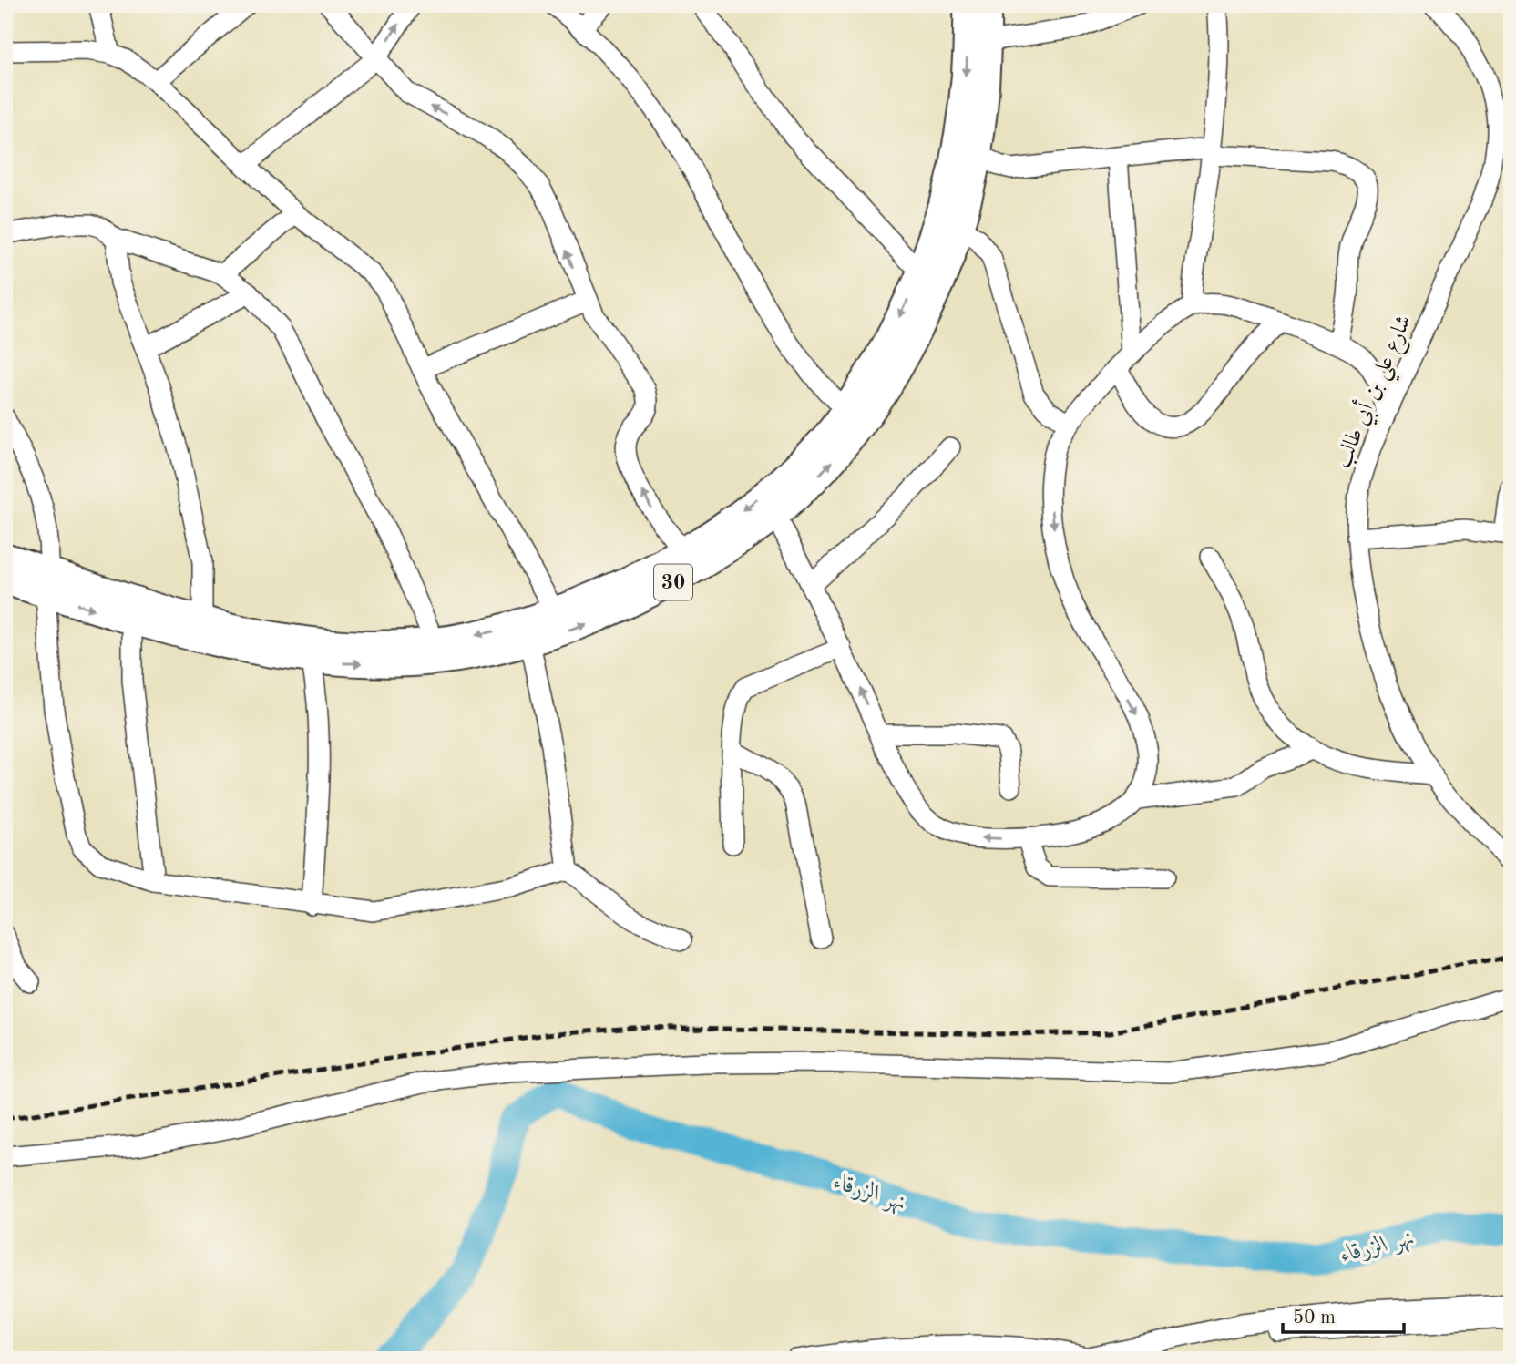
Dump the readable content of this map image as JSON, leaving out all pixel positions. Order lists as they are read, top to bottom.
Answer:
{
  "streets": {
    "main road": ["30"],
    "street": ["شارع علي بن أبي طالب"]
  },
  "water": ["نهر الزرقاء"],
  "scale_bar": "50 m"
}
